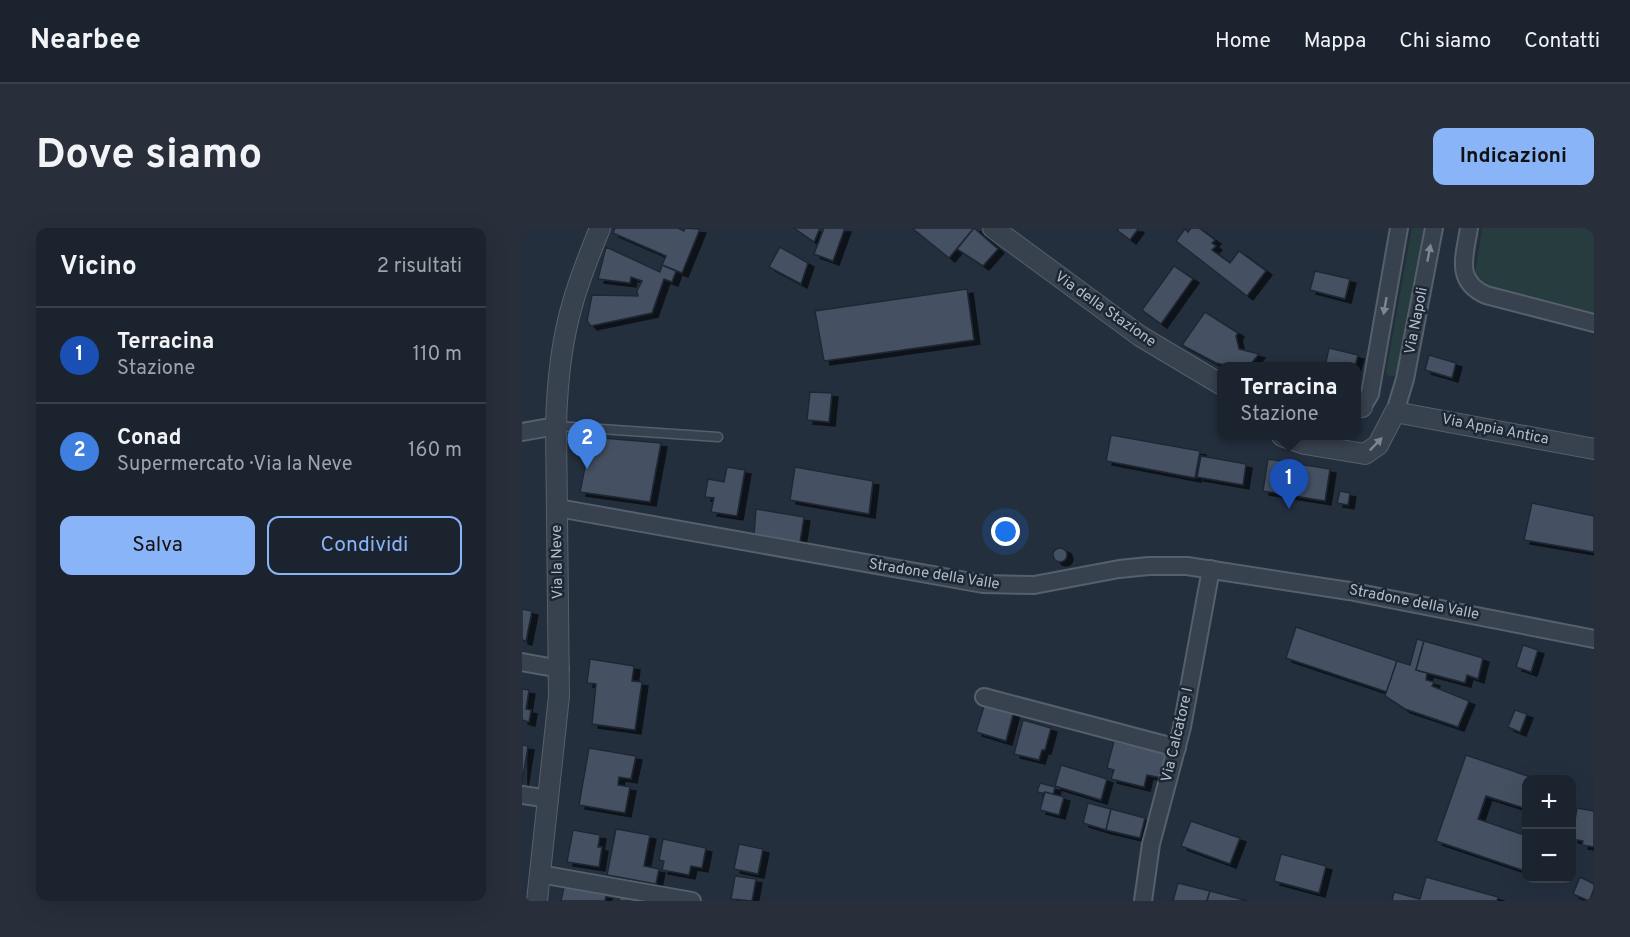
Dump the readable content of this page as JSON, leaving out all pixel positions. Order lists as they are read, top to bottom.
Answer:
{
  "streets": {
    "street": [
      "Via della Stazione",
      "Via Napoli",
      "Via Appia Antica",
      "Via la Neve",
      "Stradone della Valle",
      "Via Calcatore I"
    ]
  },
  "crossings": [
    ["Via Napoli", "Via Appia Antica"],
    ["Via la Neve", "Stradone della Valle"],
    ["Stradone della Valle", "Via Calcatore I"]
  ],
  "page": {
    "header": "Nearbee",
    "nav": [
      "Home",
      "Mappa",
      "Chi siamo",
      "Contatti"
    ],
    "buttons": [
      "Indicazioni",
      ["Salva", "Condividi"]
    ],
    "title": "Dove siamo",
    "heading": ["Vicino", "2 risultati"],
    "list": [
      {
        "mark": "1",
        "name": "Terracina",
        "note": "Stazione",
        "value": "110 m"
      },
      {
        "mark": "2",
        "name": "Conad",
        "note": "Supermercato · Via la Neve",
        "value": "160 m"
      }
    ],
    "popup": ["Terracina", "Stazione"],
    "pins": ["2", "1"],
    "map_buttons": ["+", "−"]
  }
}
